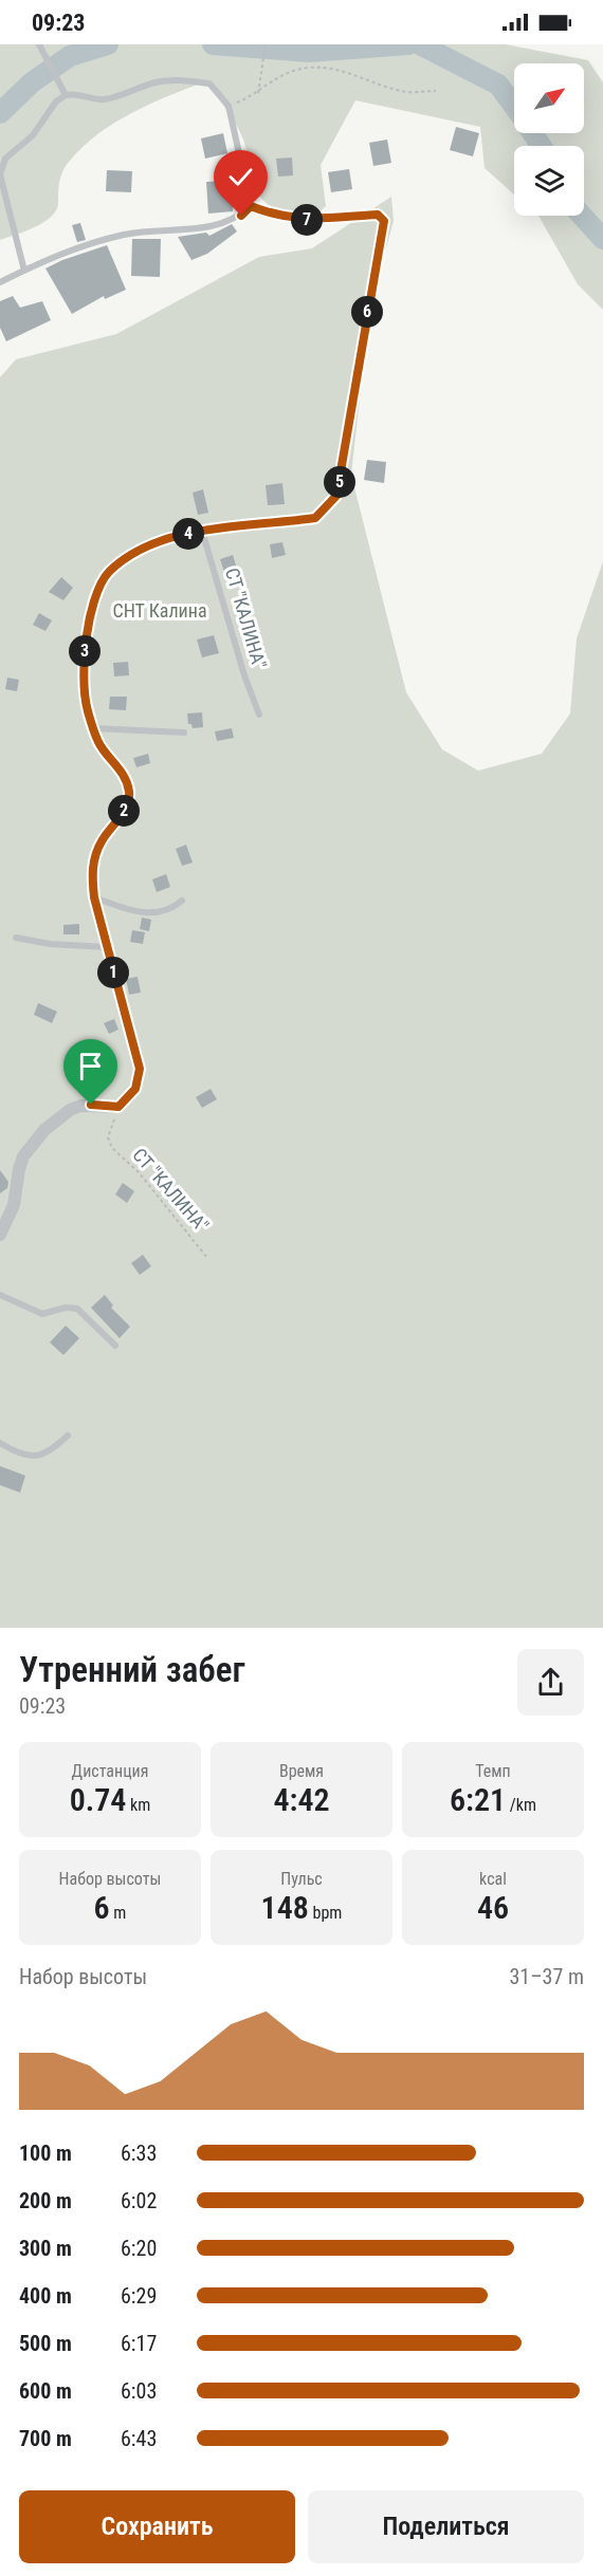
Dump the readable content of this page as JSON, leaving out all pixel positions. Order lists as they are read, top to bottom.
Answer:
{
  "streets": {
    "lane": ["СТ \"КАЛИНА\""]
  },
  "parks": ["СНТ Калина"],
  "north": "top right",
  "page": {
    "status": "09:23",
    "pins": [
      "7",
      "6",
      "5",
      "4",
      "3",
      "2",
      "1"
    ],
    "heading": ["Утренний забег", "09:23"],
    "stats": [
      ["Дистанция", "0.74 km"],
      ["Время", "4:42"],
      ["Темп", "6:21 /km"],
      ["Набор высоты", "6 m"],
      ["Пульс", "148 bpm"],
      ["kcal", "46"]
    ],
    "chart": ["Набор высоты", "31–37 m"],
    "list": [
      {
        "name": "100 m",
        "note": "6:33"
      },
      {
        "name": "200 m",
        "note": "6:02"
      },
      {
        "name": "300 m",
        "note": "6:20"
      },
      {
        "name": "400 m",
        "note": "6:29"
      },
      {
        "name": "500 m",
        "note": "6:17"
      },
      {
        "name": "600 m",
        "note": "6:03"
      },
      {
        "name": "700 m",
        "note": "6:43"
      }
    ],
    "buttons": ["Сохранить", "Поделиться"]
  }
}
